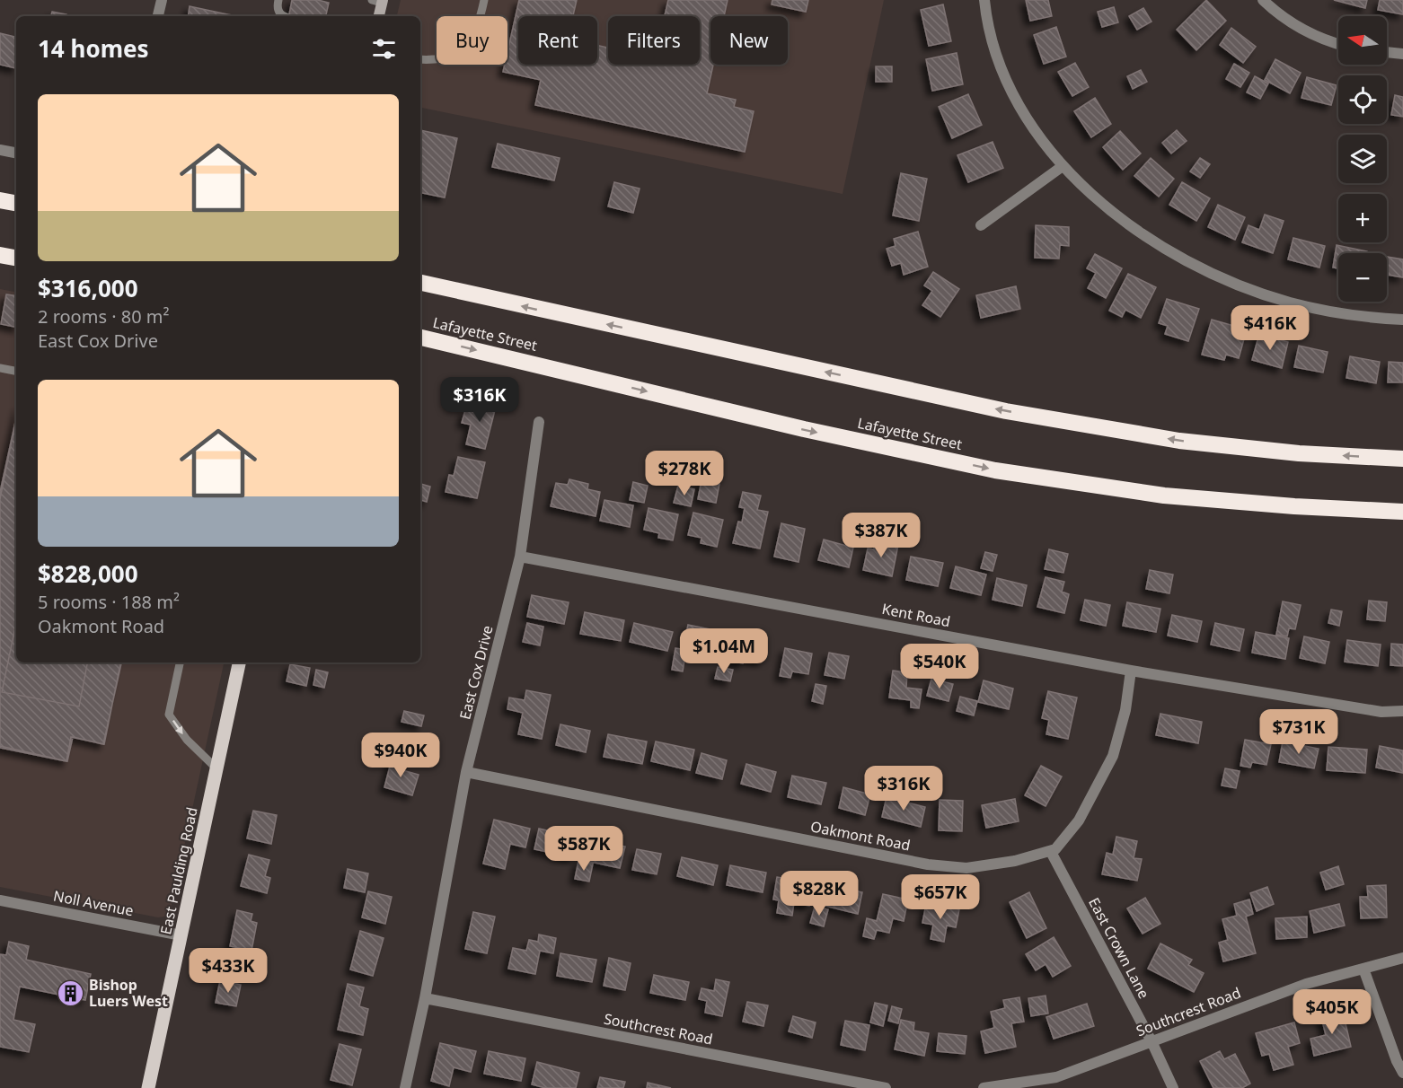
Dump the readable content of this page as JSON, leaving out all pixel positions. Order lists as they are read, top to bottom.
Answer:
{
  "streets": {
    "highway": ["Lafayette Street"],
    "main road": ["East Paulding Road"],
    "street": [
      "Kent Road",
      "East Cox Drive",
      "Oakmont Road",
      "Noll Avenue",
      "East Crown Lane",
      "Southcrest Road"
    ]
  },
  "crossings": [
    ["Kent Road", "East Cox Drive"],
    ["East Cox Drive", "Oakmont Road"],
    ["East Cox Drive", "Southcrest Road"],
    ["Oakmont Road", "East Crown Lane"],
    ["East Paulding Road", "Noll Avenue"],
    ["East Crown Lane", "Southcrest Road"]
  ],
  "places": {
    "building": ["Bishop Luers West"]
  },
  "north": "left",
  "page": {
    "map_buttons": ["+", "−"],
    "chip": [
      "Buy",
      "Rent",
      "Filters",
      "New"
    ],
    "heading": "14 homes",
    "list": [
      {
        "name": "$316,000",
        "note": "2 rooms · 80 m² · East Cox Drive"
      },
      {
        "name": "$828,000",
        "note": "5 rooms · 188 m² · Oakmont Road"
      }
    ],
    "price": [
      "$416K",
      "$316K",
      "$278K",
      "$387K",
      "$1.04M",
      "$540K",
      "$731K",
      "$940K",
      "$316K",
      "$587K",
      "$828K",
      "$657K",
      "$433K",
      "$405K"
    ]
  }
}
